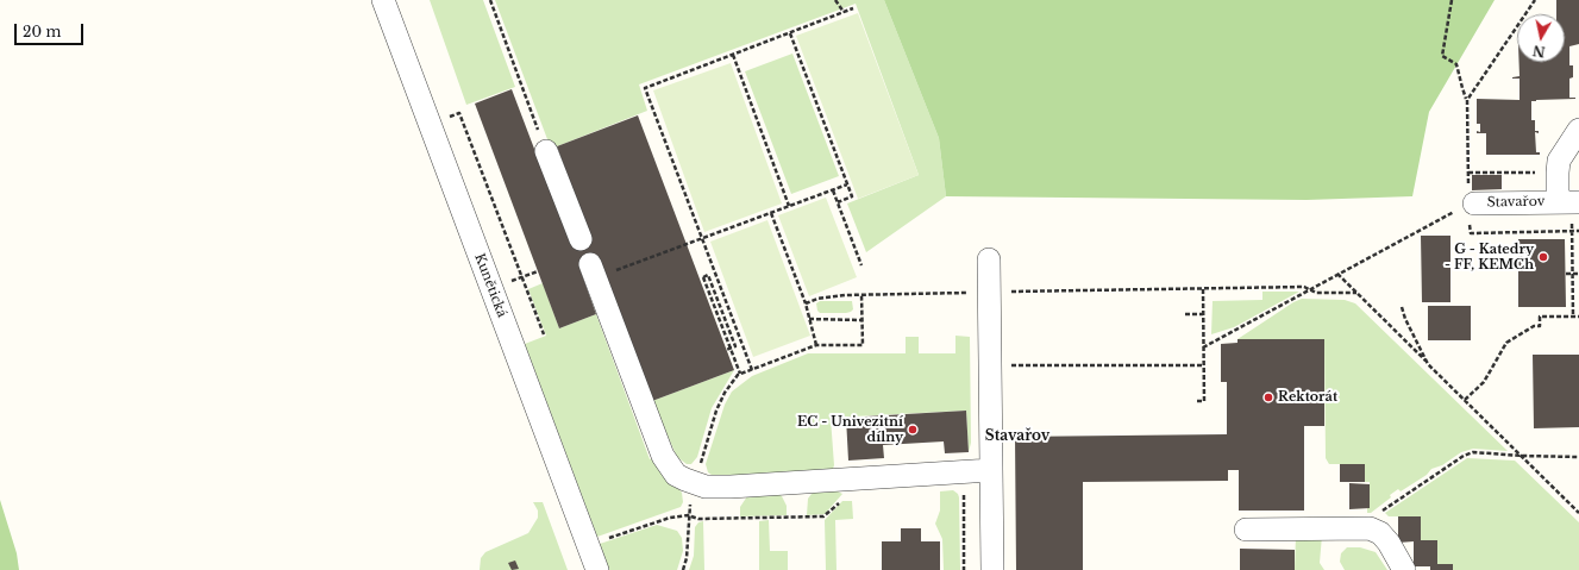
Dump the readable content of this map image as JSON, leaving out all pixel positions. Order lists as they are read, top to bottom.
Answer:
{
  "streets": {
    "street": ["Stavařov", "Kunětická"]
  },
  "districts": ["Stavařov"],
  "places": ["G - Katedry - FF, KEMCh", "Rektorát", "EC - Univezitní dílny"],
  "scale_bar": "20 m",
  "north": "bottom"
}
